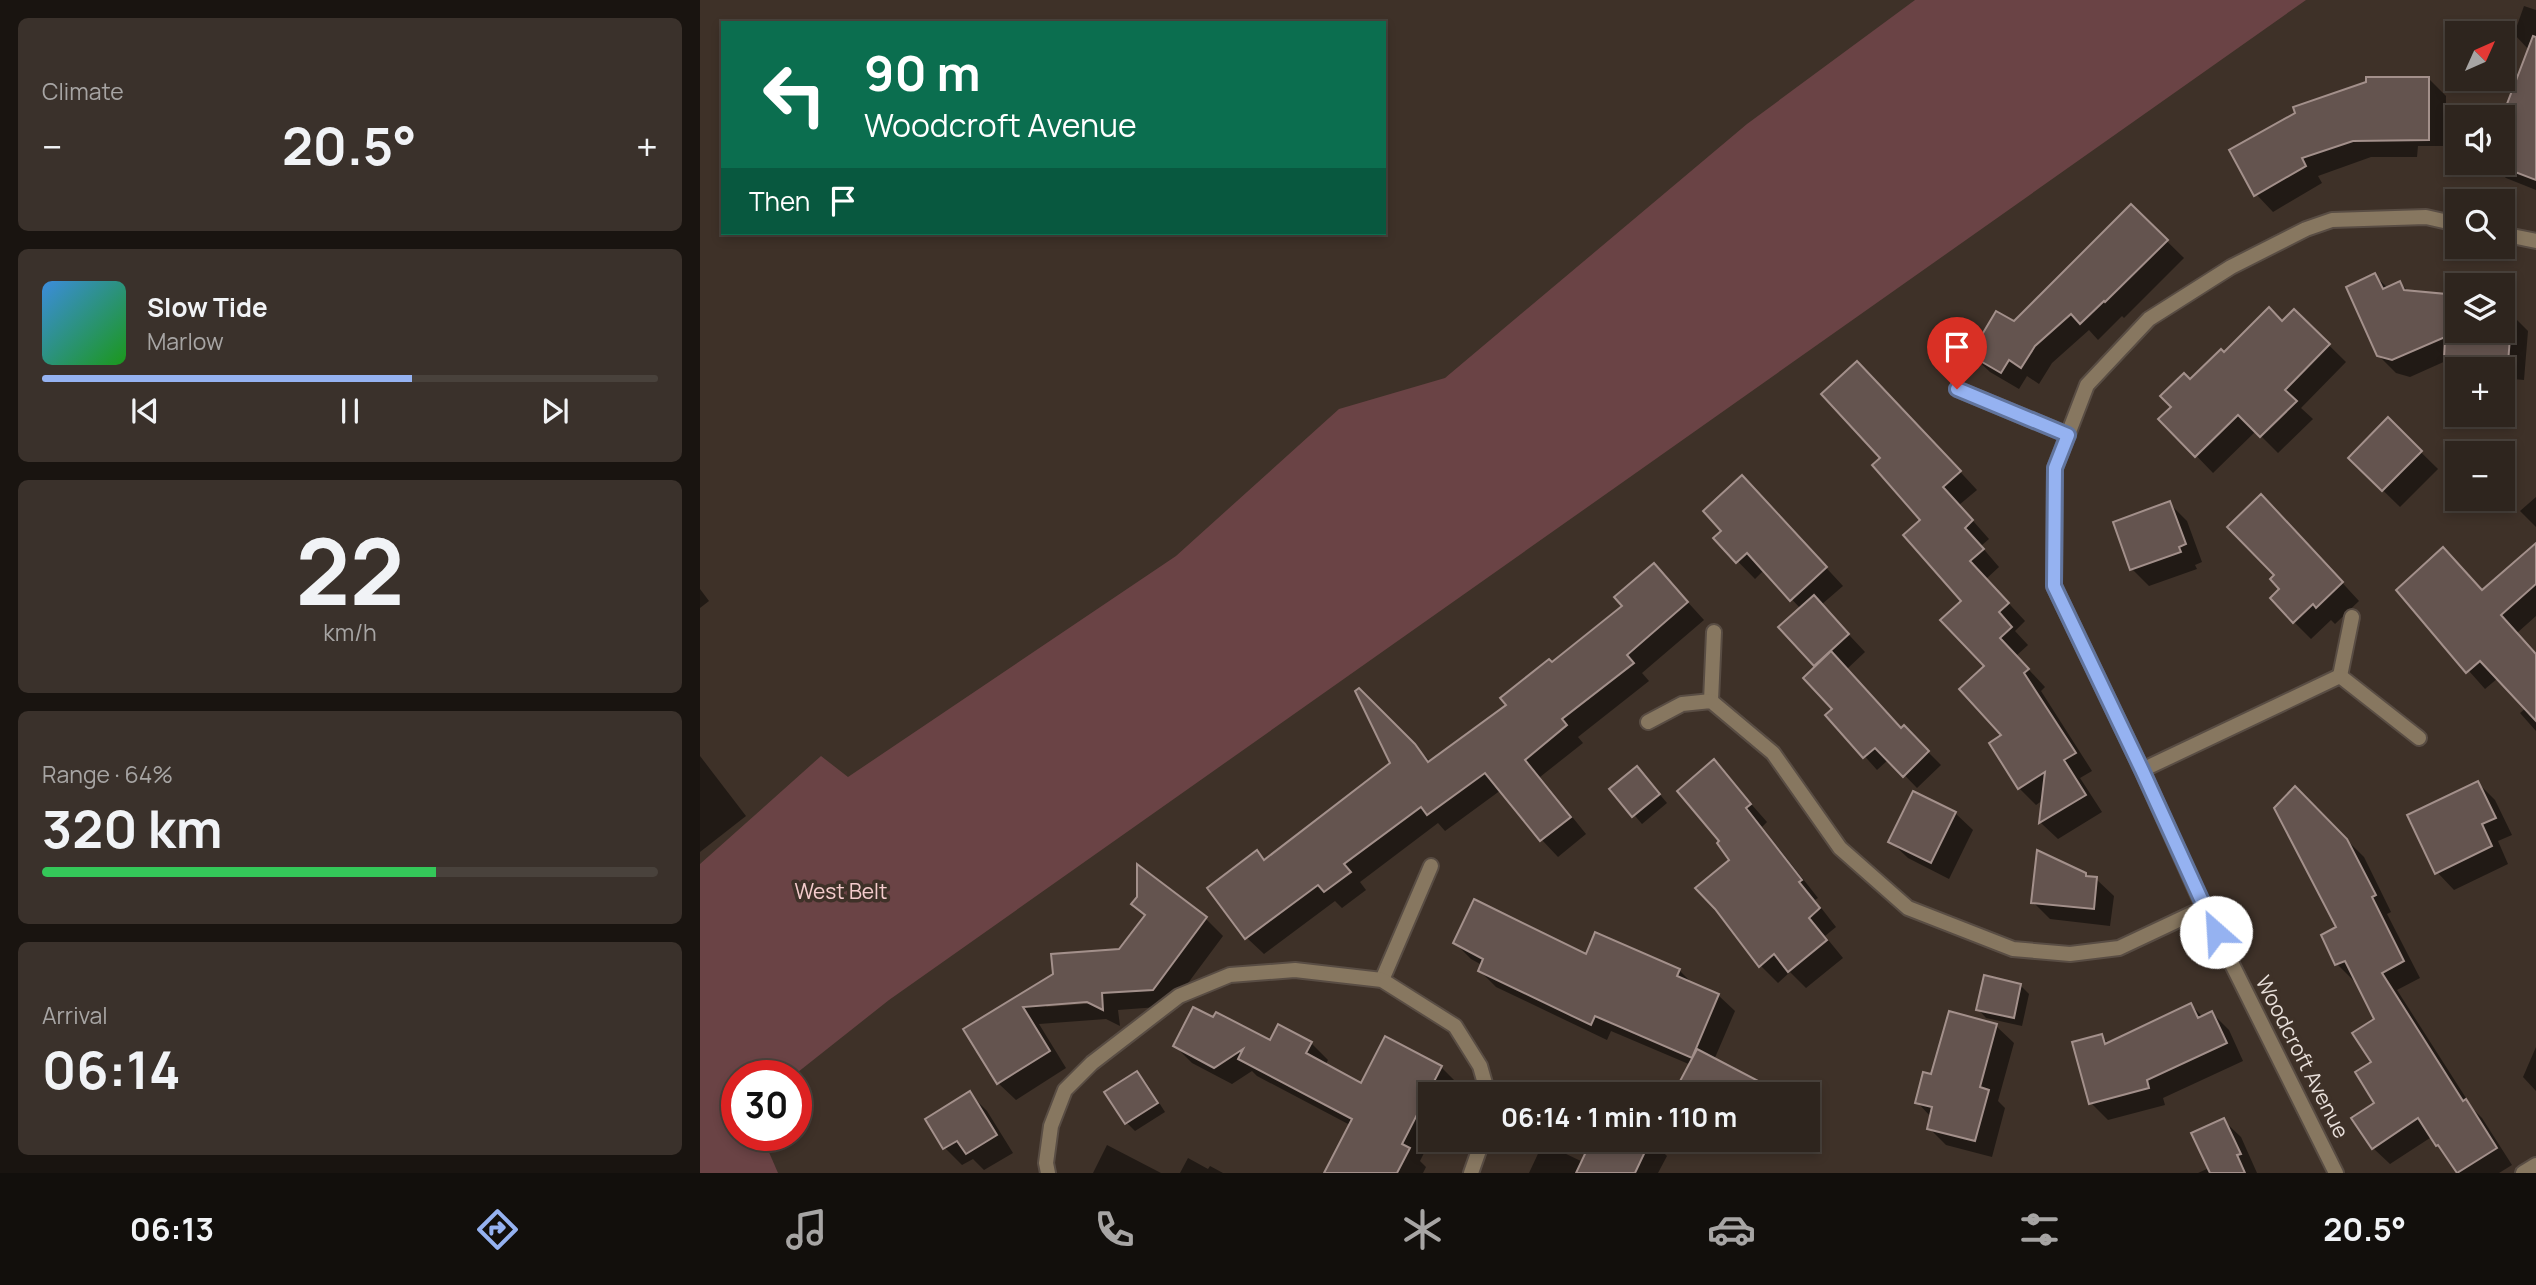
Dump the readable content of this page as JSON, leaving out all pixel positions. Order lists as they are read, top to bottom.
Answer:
{
  "streets": {
    "street": ["Woodcroft Avenue"]
  },
  "parks": ["West Belt"],
  "north": "top right",
  "page": {
    "tile": [
      "Climate",
      ["22", "km/h"],
      ["Range · 64%", "320 km"],
      ["Arrival", "06:14"]
    ],
    "map_buttons": ["+", "−"],
    "turn": ["90 m", "Woodcroft Avenue"],
    "heat": ["−", "20.5°", "+"],
    "then": "Then",
    "song": ["Slow Tide", "Marlow"],
    "limit": "30",
    "trip": "06:14 · 1 min · 110 m",
    "tabs": ["06:13", "20.5°"]
  }
}
